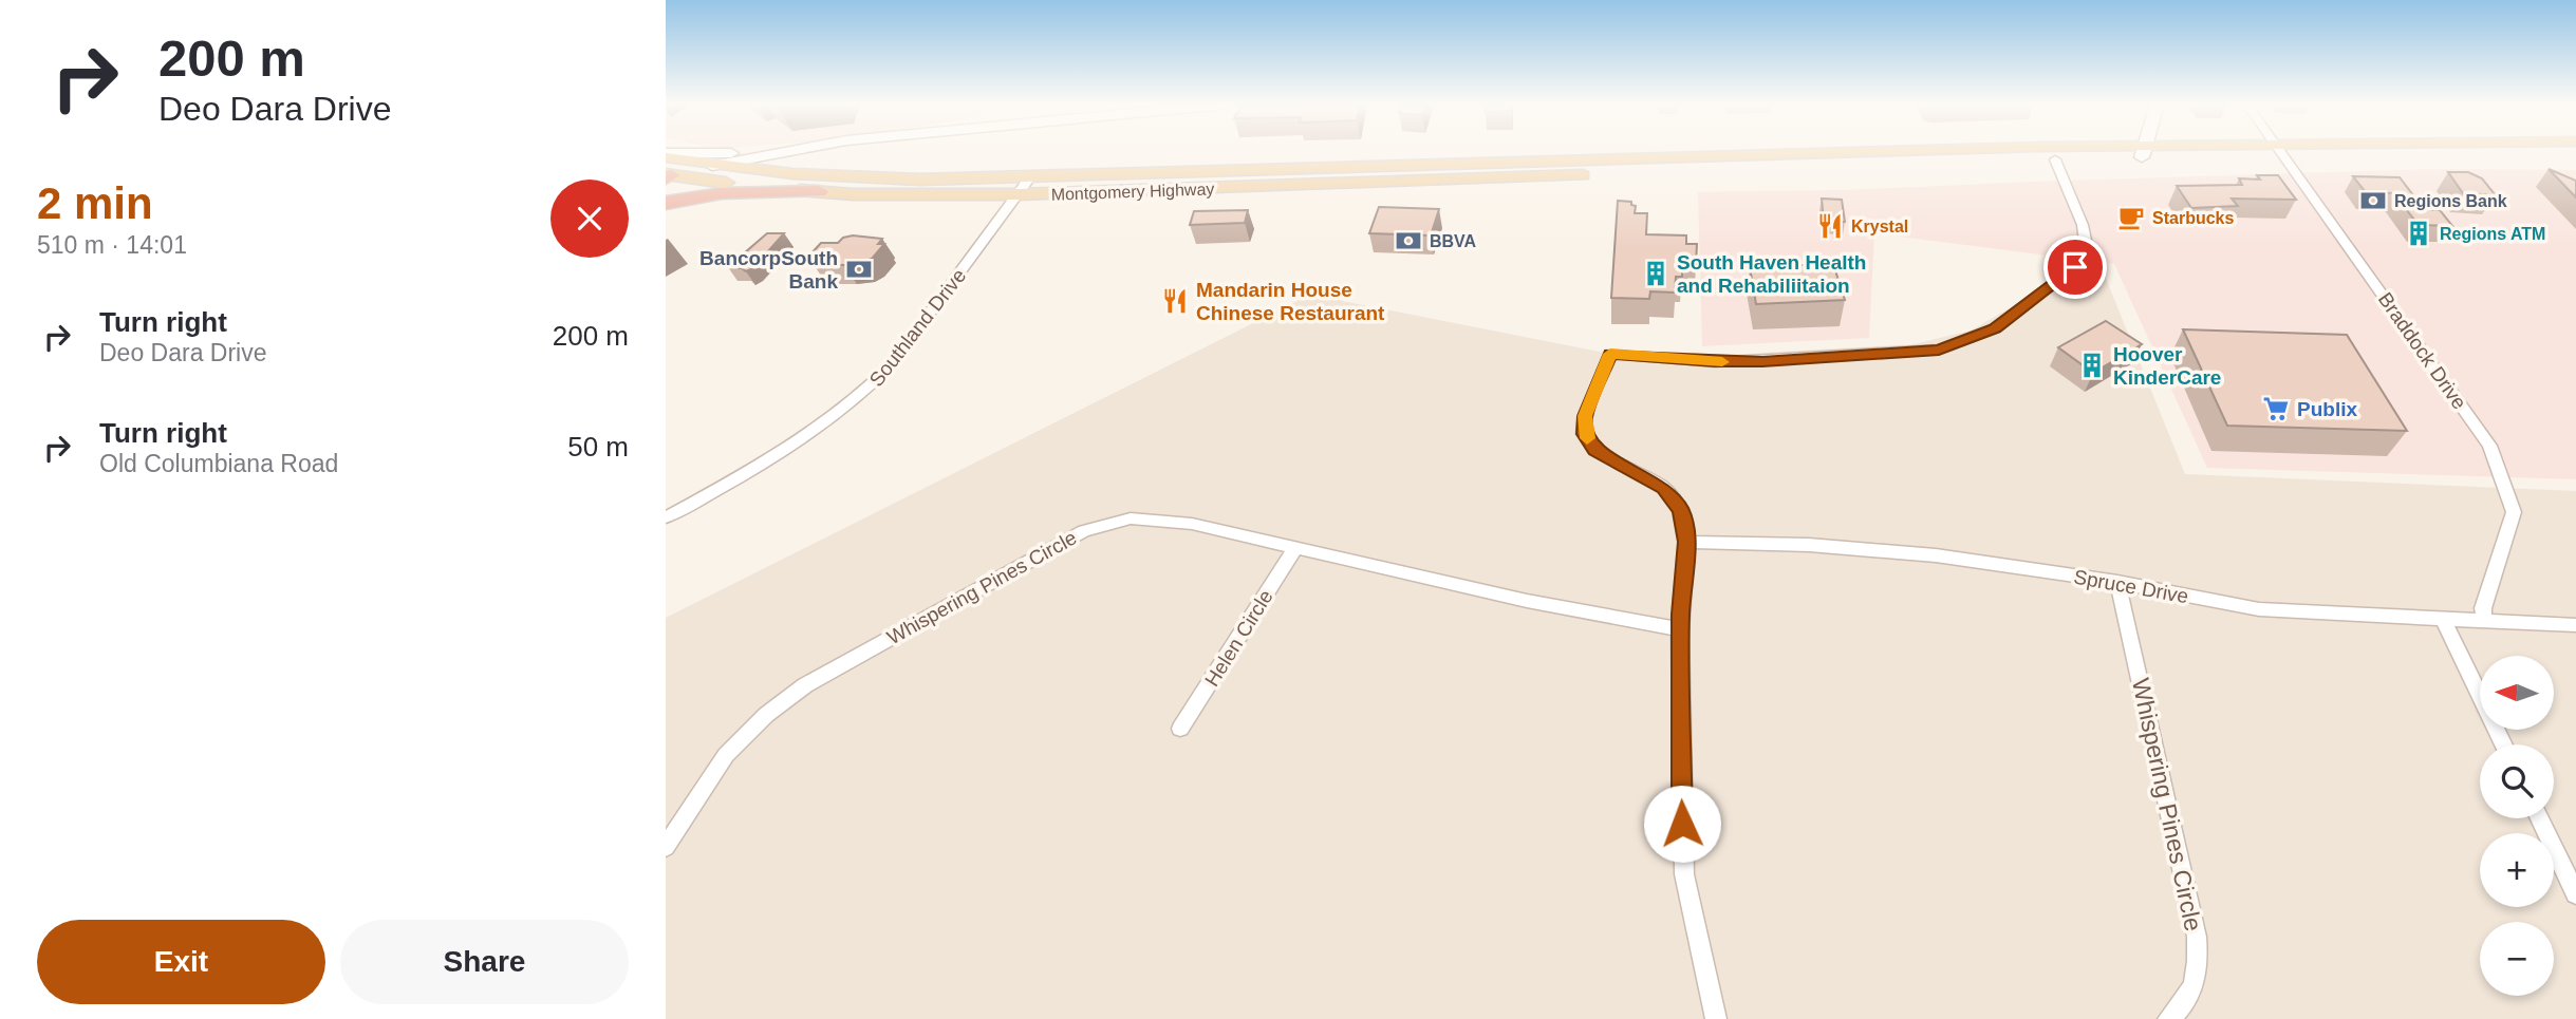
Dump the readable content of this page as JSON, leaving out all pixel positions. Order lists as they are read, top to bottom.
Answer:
{
  "streets": {
    "main road": ["Montgomery Highway"],
    "street": [
      "Southland Drive",
      "Braddock Drive",
      "Spruce Drive",
      "Whispering Pines Circle",
      "Helen Circle"
    ]
  },
  "crossings": [
    ["Montgomery Highway", "Southland Drive"],
    ["Braddock Drive", "Spruce Drive"],
    ["Spruce Drive", "Whispering Pines Circle"],
    ["Whispering Pines Circle", "Helen Circle"]
  ],
  "places": {
    "bank": ["Regions Bank", "BBVA", "BancorpSouth Bank"],
    "cafe": ["Starbucks"],
    "restaurant": ["Krystal", "Mandarin House Chinese Restaurant"],
    "building": ["Regions ATM", "South Haven Health and Rehabiliitaion", "Hoover KinderCare"],
    "supermarket": ["Publix"]
  },
  "north": "left",
  "page": {
    "turn": ["200 m", "Deo Dara Drive"],
    "heading": ["2 min", "510 m · 14:01"],
    "list": [
      {
        "name": "Turn right",
        "note": "Deo Dara Drive",
        "value": "200 m"
      },
      {
        "name": "Turn right",
        "note": "Old Columbiana Road",
        "value": "50 m"
      }
    ],
    "map_buttons": ["+", "−"],
    "buttons": ["Exit", "Share"]
  }
}
